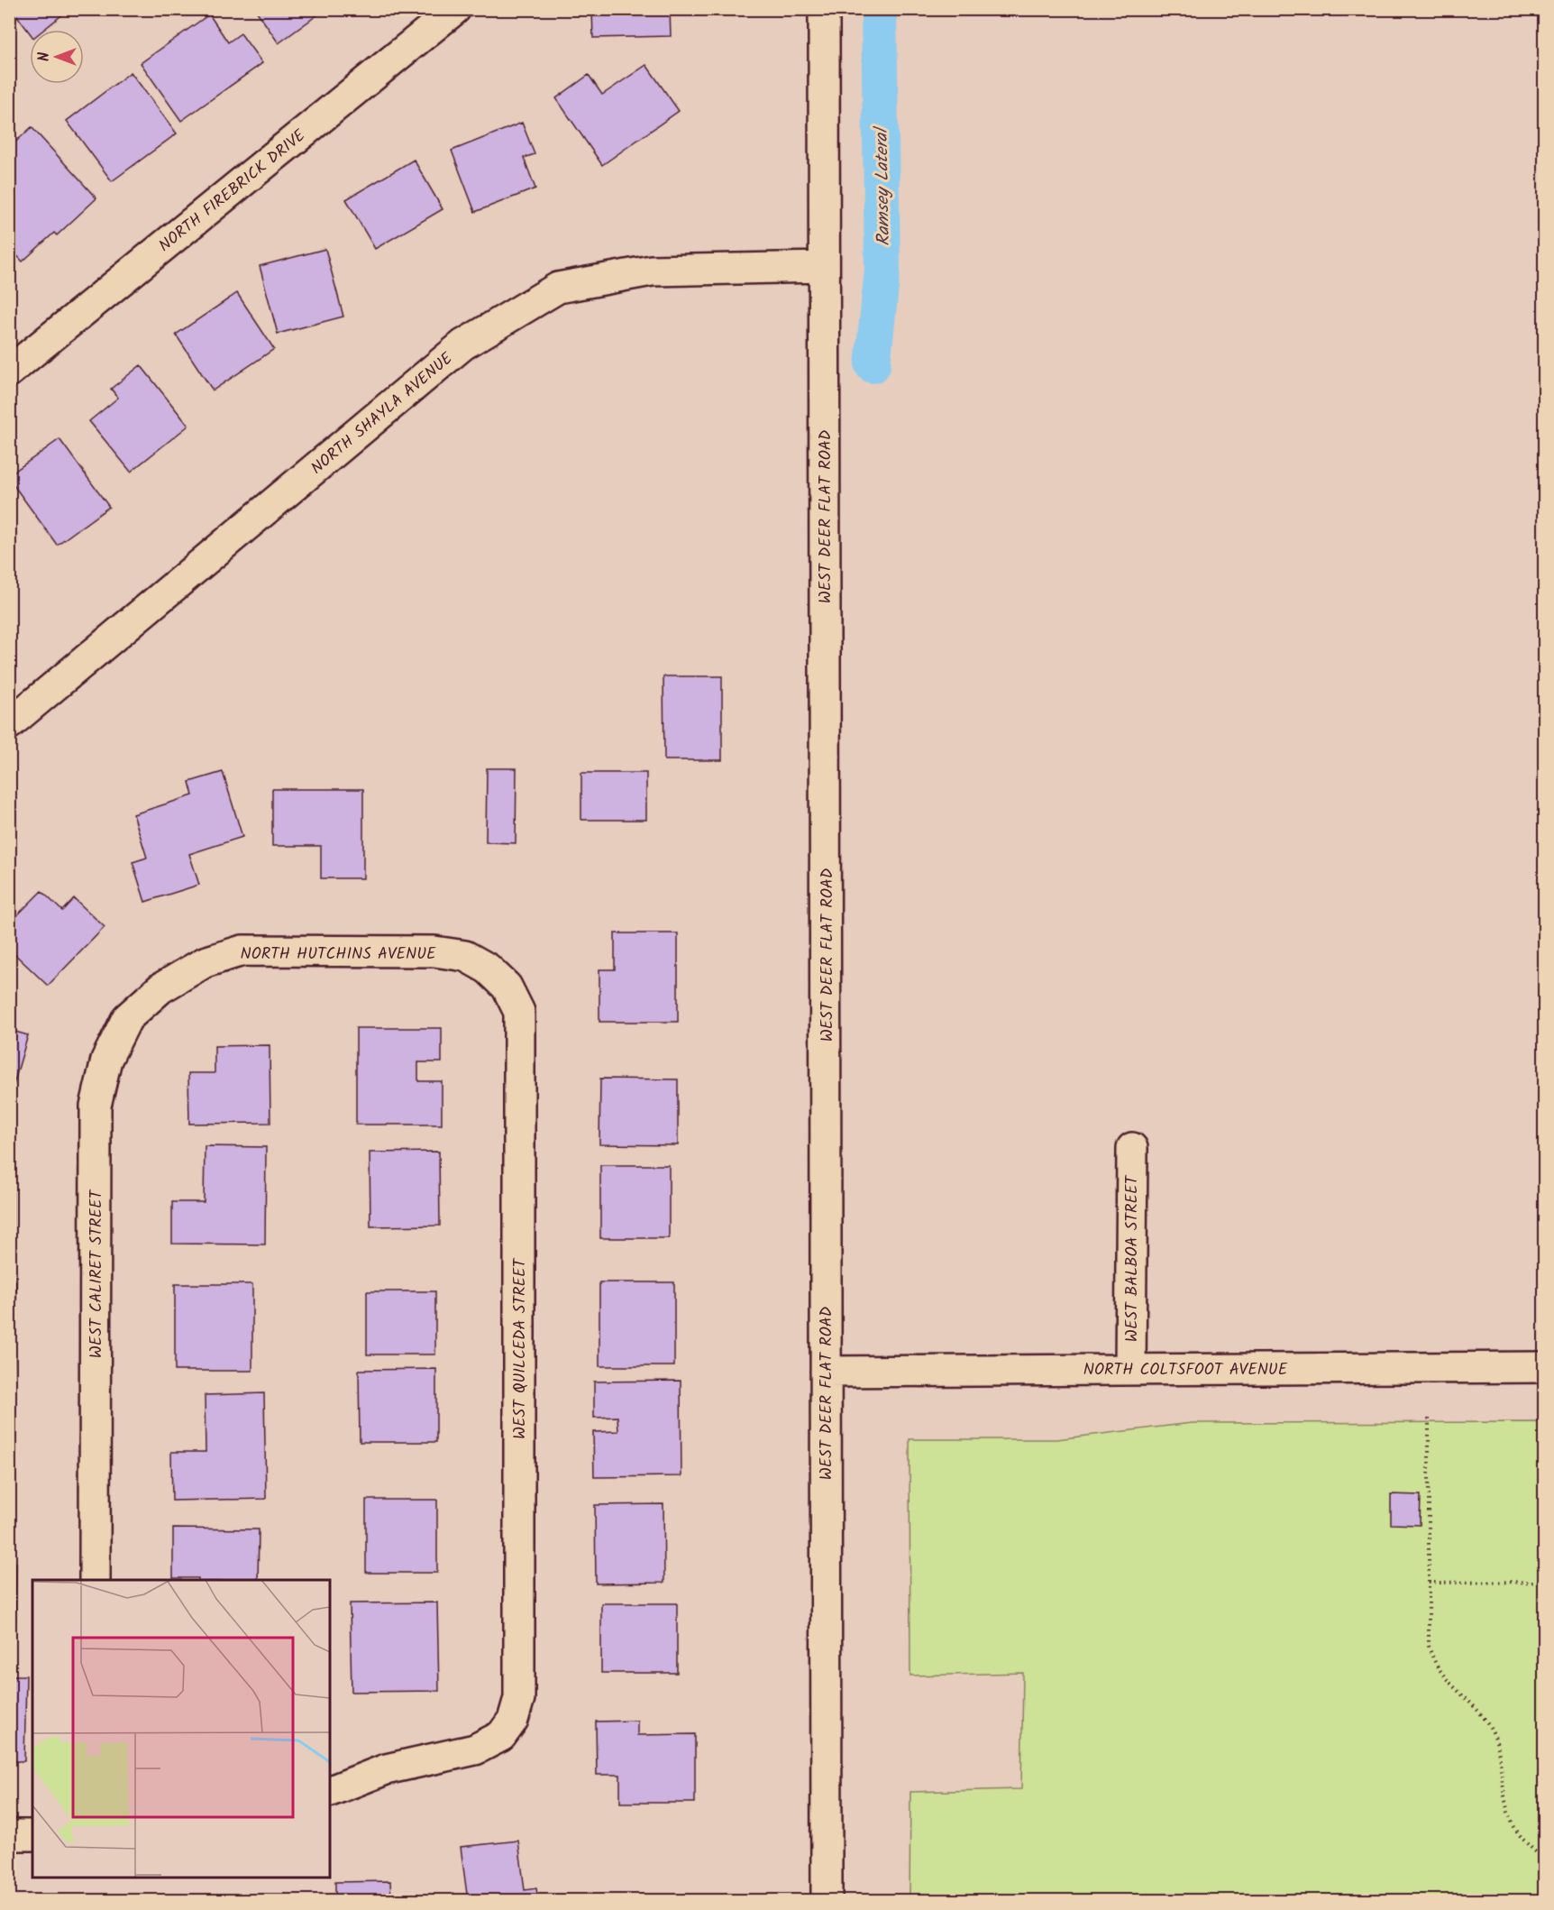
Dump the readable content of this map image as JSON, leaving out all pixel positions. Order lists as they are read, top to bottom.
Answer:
{
  "streets": {
    "street": [
      "NORTH FIREBRICK DRIVE",
      "NORTH SHAYLA AVENUE",
      "WEST DEER FLAT ROAD",
      "NORTH HUTCHINS AVENUE",
      "WEST BALBOA STREET",
      "WEST CALIRET STREET",
      "WEST QUILCEDA STREET",
      "NORTH COLTSFOOT AVENUE"
    ]
  },
  "crossings": [
    ["NORTH SHAYLA AVENUE", "WEST DEER FLAT ROAD"],
    ["WEST DEER FLAT ROAD", "NORTH COLTSFOOT AVENUE"],
    ["NORTH HUTCHINS AVENUE", "WEST CALIRET STREET"],
    ["NORTH HUTCHINS AVENUE", "WEST QUILCEDA STREET"],
    ["WEST BALBOA STREET", "NORTH COLTSFOOT AVENUE"]
  ],
  "water": ["Ramsey Lateral"],
  "north": "left"
}
